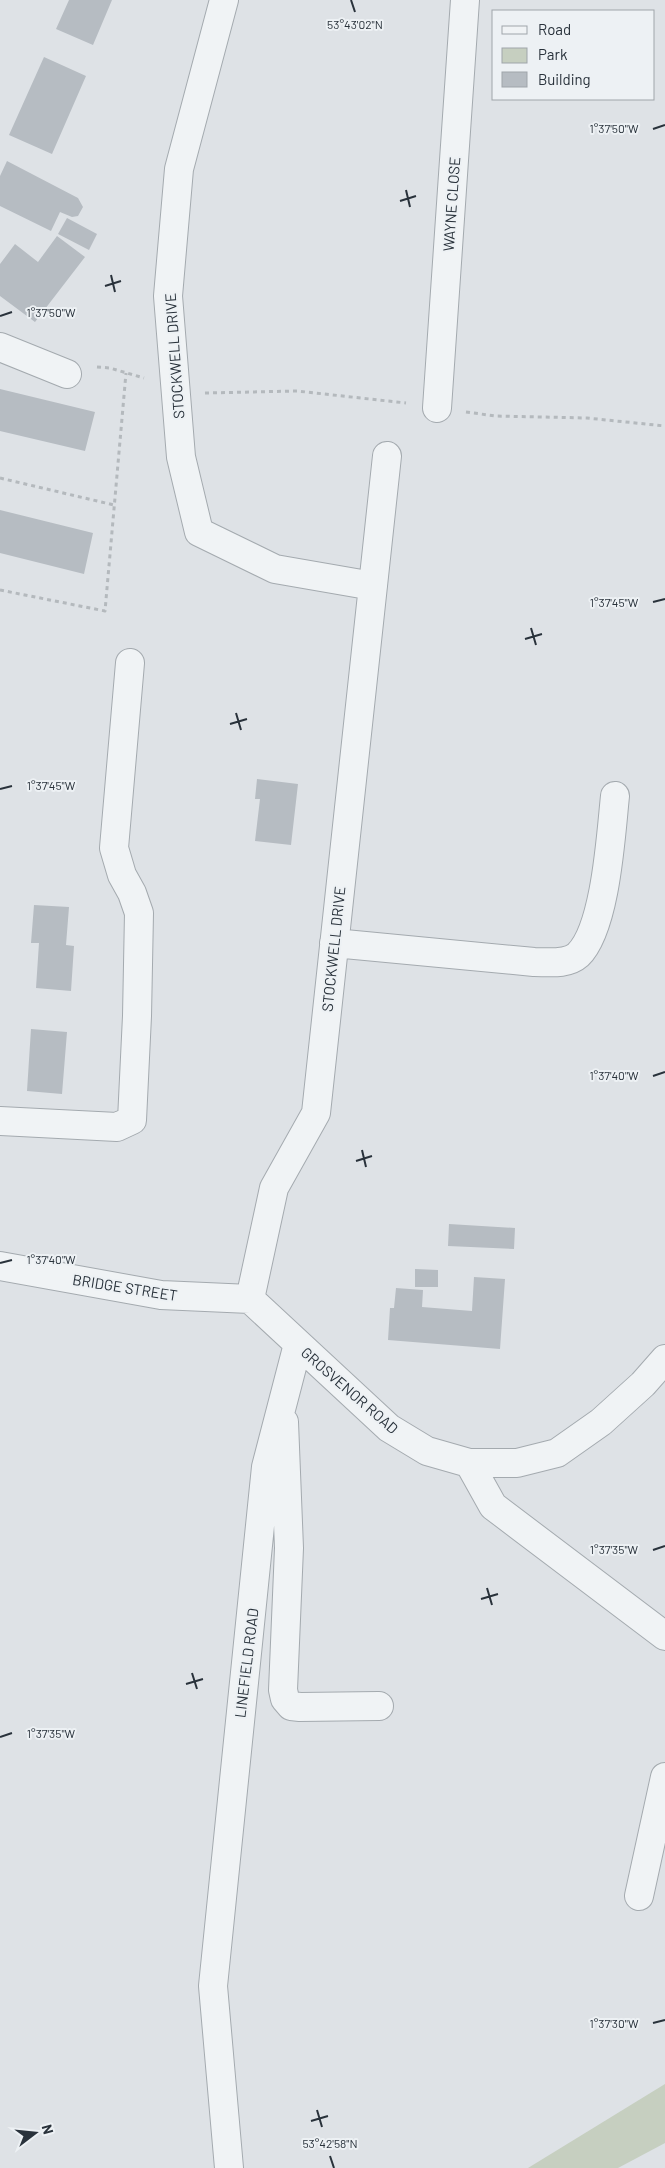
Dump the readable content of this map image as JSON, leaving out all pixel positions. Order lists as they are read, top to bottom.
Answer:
{
  "streets": {
    "street": [
      "WAYNE CLOSE",
      "STOCKWELL DRIVE",
      "BRIDGE STREET",
      "GROSVENOR ROAD",
      "LINEFIELD ROAD"
    ]
  },
  "crossings": [
    ["STOCKWELL DRIVE", "BRIDGE STREET"],
    ["STOCKWELL DRIVE", "GROSVENOR ROAD"],
    ["BRIDGE STREET", "GROSVENOR ROAD"],
    ["GROSVENOR ROAD", "LINEFIELD ROAD"]
  ],
  "legend": ["Road", "Park", "Building"],
  "north": "right",
  "coordinates": [
    "53°43'02\"N",
    "1°37'50\"W",
    "1°37'45\"W",
    "1°37'40\"W",
    "1°37'35\"W",
    "1°37'30\"W",
    "53°42'58\"N"
  ]
}
